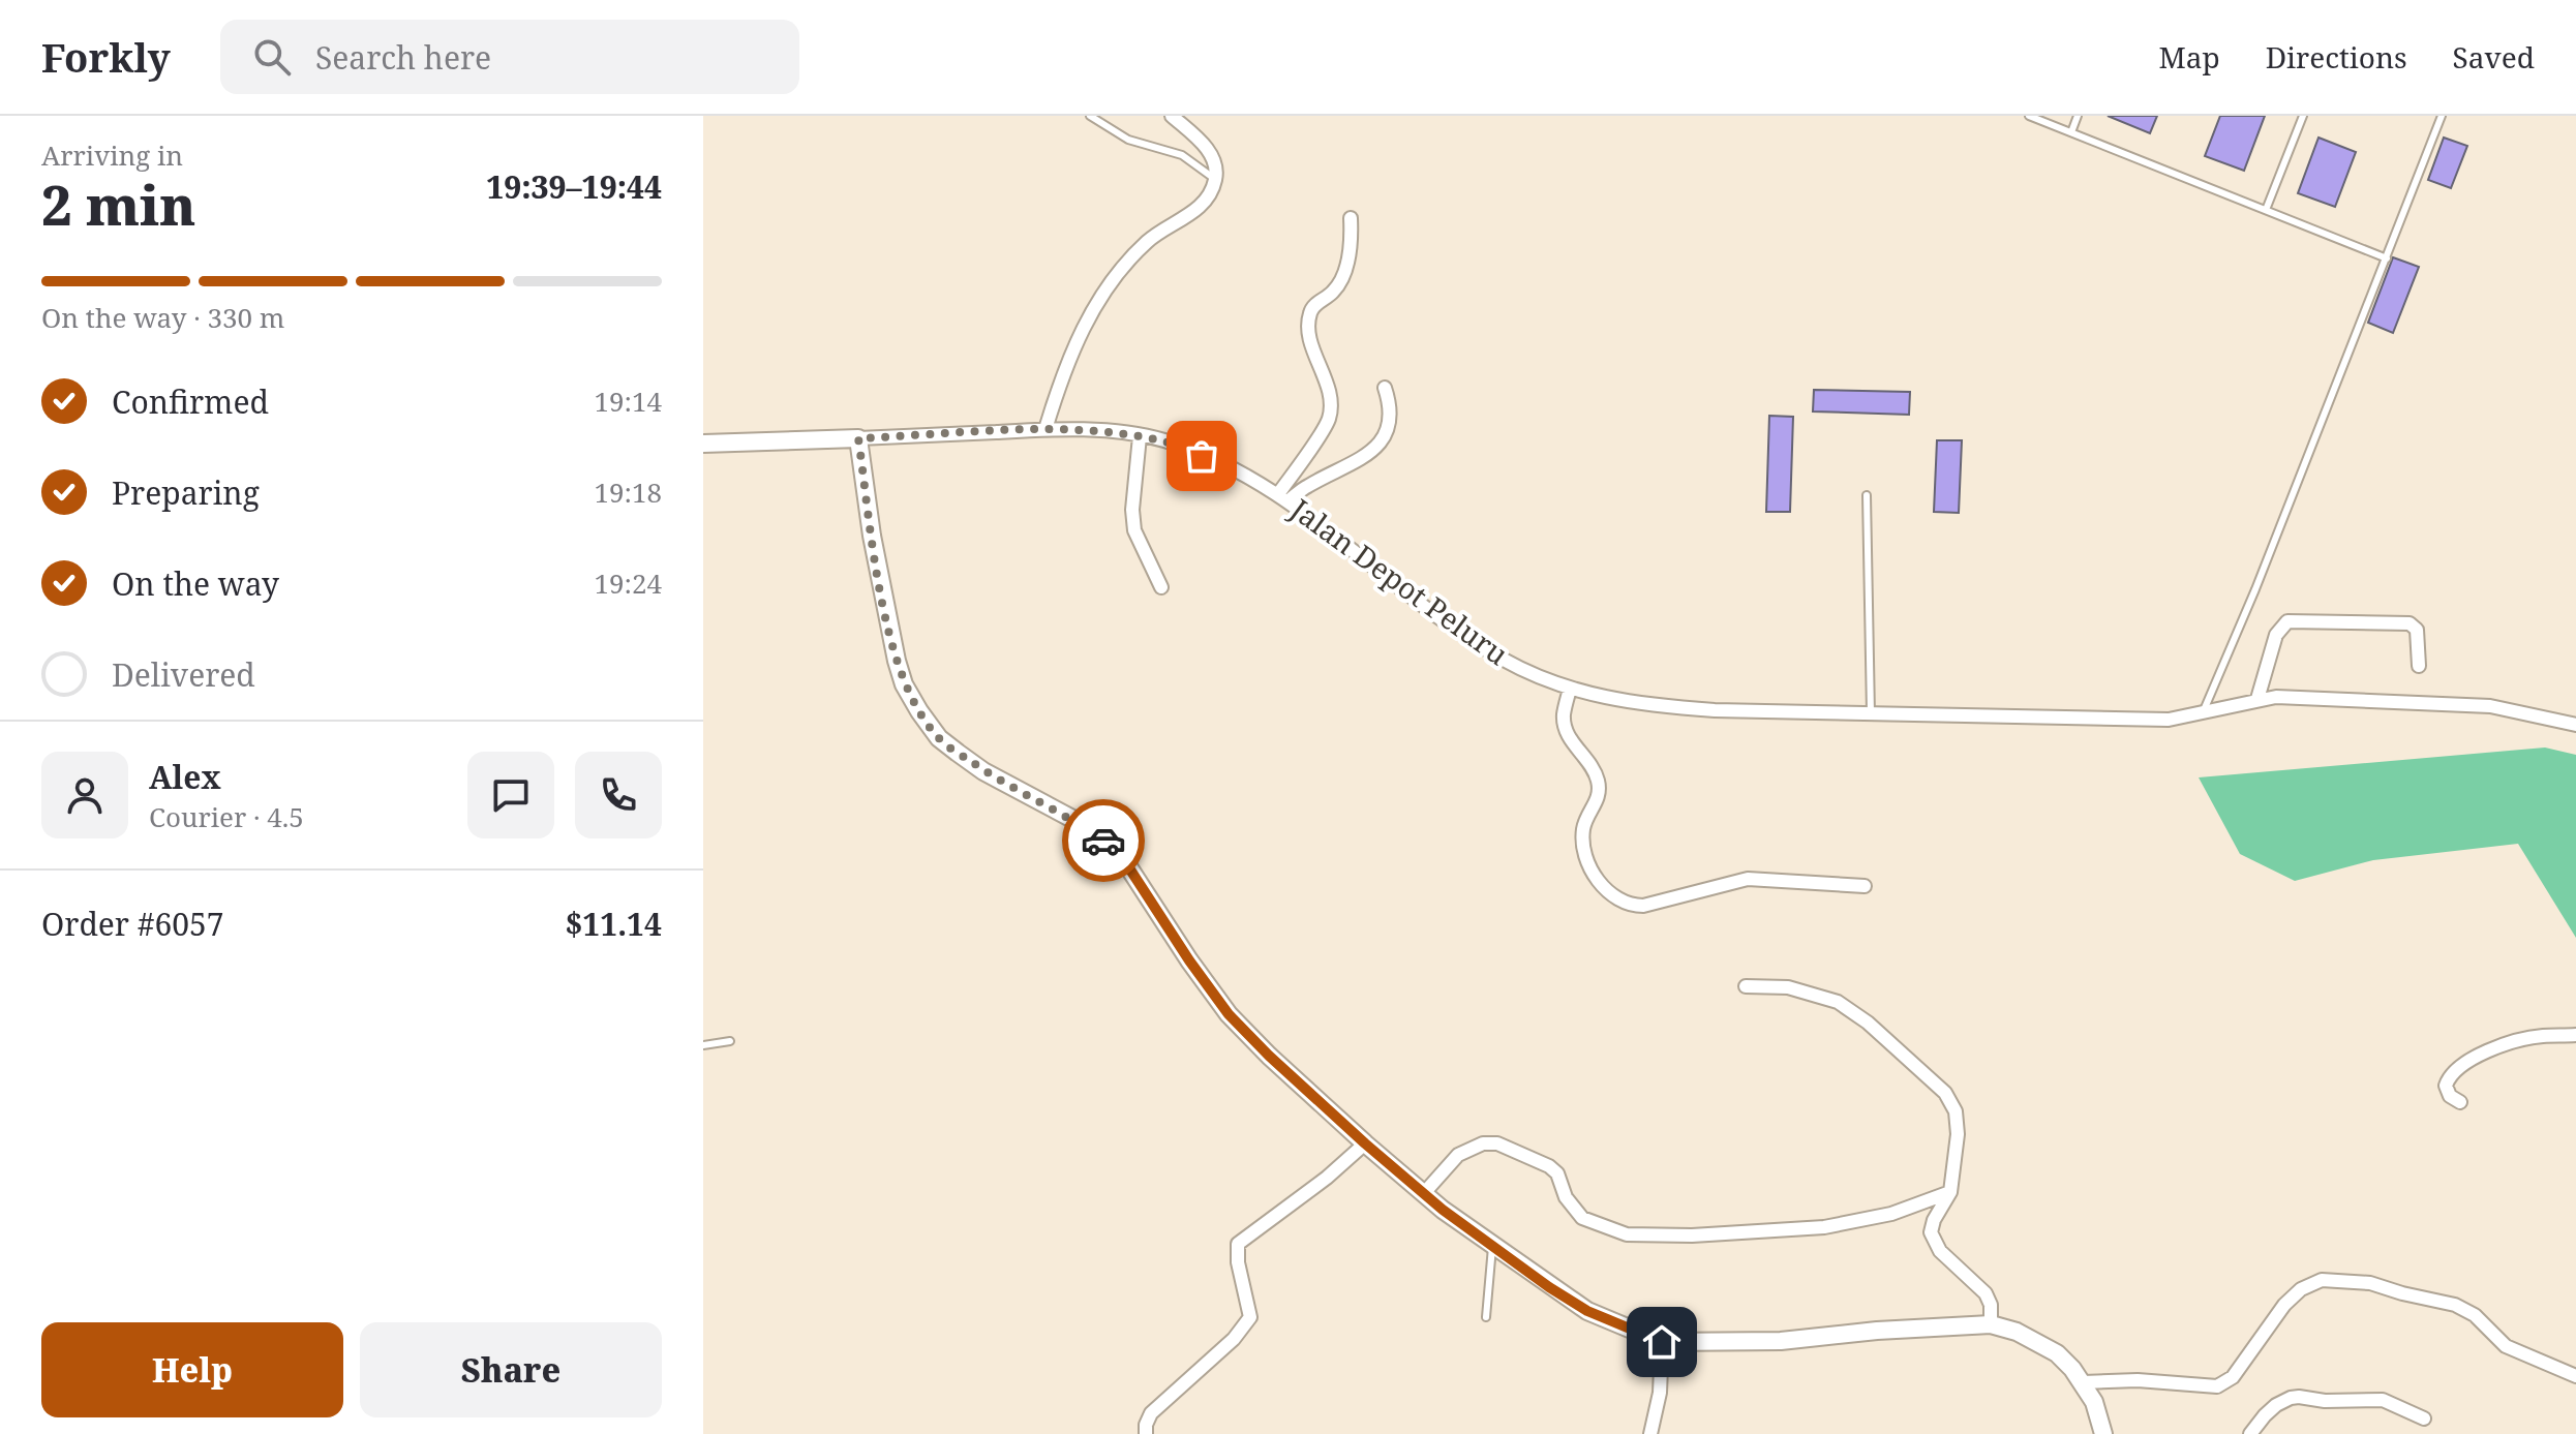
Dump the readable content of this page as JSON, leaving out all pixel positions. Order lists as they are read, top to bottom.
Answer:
{
  "streets": {
    "street": ["Jalan Depot Peluru"]
  },
  "page": {
    "header": "Forkly",
    "search": "Search here",
    "nav": ["Map", "Directions", "Saved"],
    "heading": ["2 min", "Arriving in", "19:39–19:44"],
    "panel": [
      "Alex",
      "Courier · 4.5",
      "Order #6057",
      "$11.14"
    ],
    "bar": "On the way · 330 m",
    "list": [
      ["Confirmed", "19:14"],
      ["Preparing", "19:18"],
      ["On the way", "19:24"],
      "Delivered"
    ],
    "buttons": ["Help", "Share"]
  }
}
